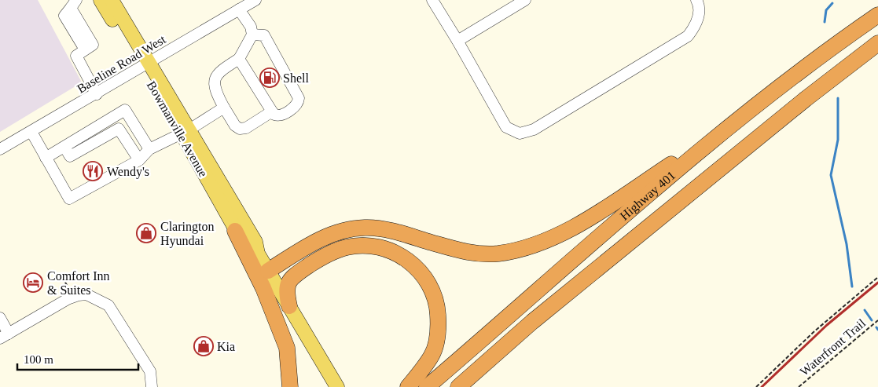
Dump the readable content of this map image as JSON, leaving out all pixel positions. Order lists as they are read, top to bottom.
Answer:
{
  "streets": {
    "highway": ["Highway 401"],
    "main road": ["Bowmanville Avenue"],
    "street": ["Baseline Road West"],
    "path": ["Waterfront Trail"]
  },
  "crossings": [
    ["Baseline Road West", "Bowmanville Avenue"]
  ],
  "places": {
    "fuel station": ["Shell"],
    "restaurant": ["Wendy's"],
    "shop": ["Clarington Hyundai", "Kia"],
    "hotel": ["Comfort Inn & Suites"]
  },
  "scale_bar": "100 m"
}
